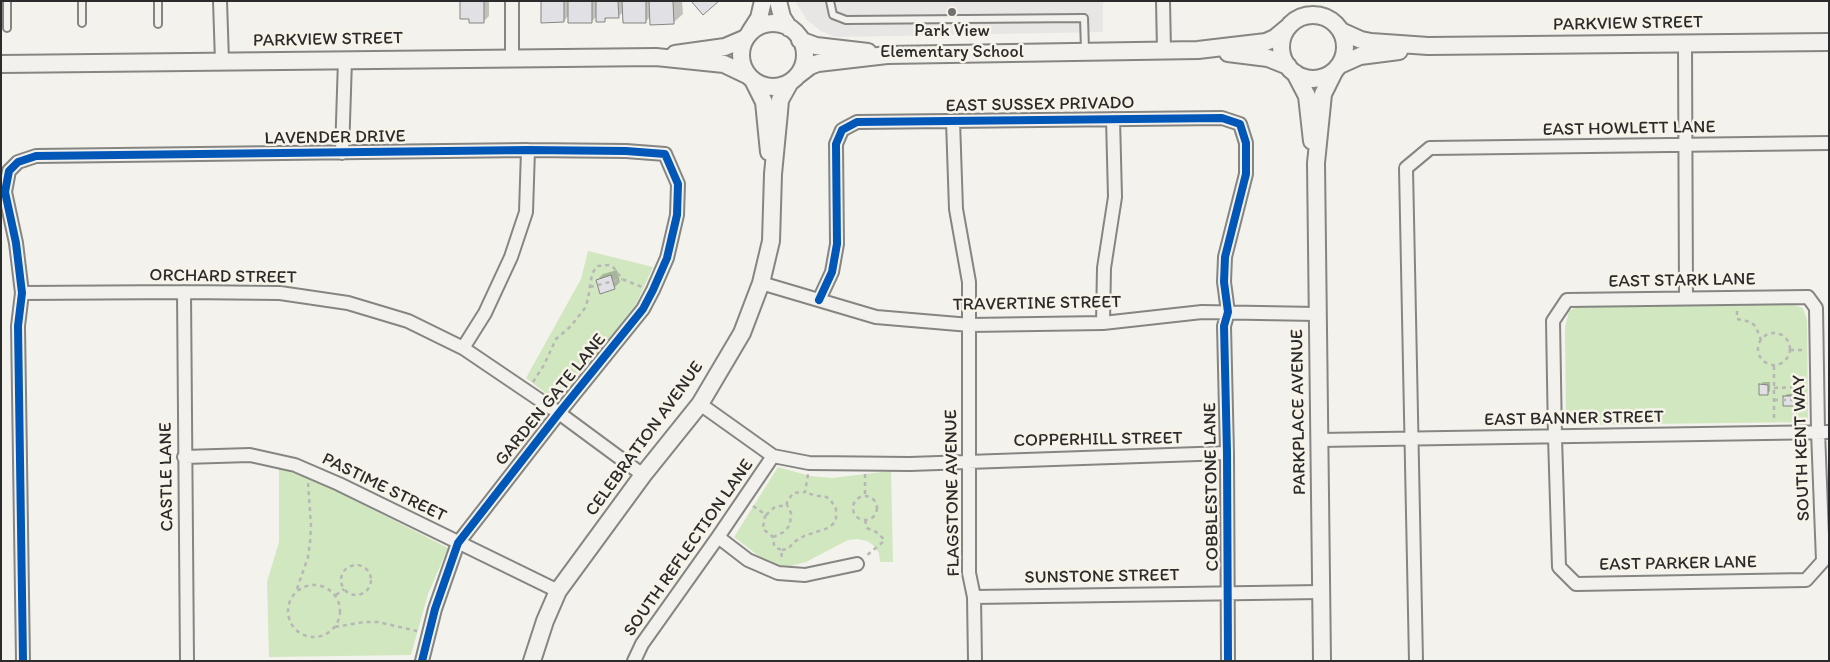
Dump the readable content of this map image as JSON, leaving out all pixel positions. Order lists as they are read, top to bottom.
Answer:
{
  "streets": {
    "street": [
      "PARKVIEW STREET",
      "EAST SUSSEX PRIVADO",
      "EAST HOWLETT LANE",
      "LAVENDER DRIVE",
      "ORCHARD STREET",
      "EAST STARK LANE",
      "TRAVERTINE STREET",
      "GARDEN GATE LANE",
      "PARKPLACE AVENUE",
      "EAST BANNER STREET",
      "CELEBRATION AVENUE",
      "COPPERHILL STREET",
      "SOUTH KENT WAY",
      "CASTLE LANE",
      "COBBLESTONE LANE",
      "PASTIME STREET",
      "FLAGSTONE AVENUE",
      "SOUTH REFLECTION LANE",
      "EAST PARKER LANE",
      "SUNSTONE STREET"
    ]
  },
  "crossings": [
    ["PARKVIEW STREET", "CELEBRATION AVENUE"],
    ["EAST SUSSEX PRIVADO", "TRAVERTINE STREET"],
    ["EAST SUSSEX PRIVADO", "COBBLESTONE LANE"],
    ["EAST SUSSEX PRIVADO", "FLAGSTONE AVENUE"],
    ["EAST HOWLETT LANE", "EAST BANNER STREET"],
    ["LAVENDER DRIVE", "ORCHARD STREET"],
    ["LAVENDER DRIVE", "GARDEN GATE LANE"],
    ["ORCHARD STREET", "GARDEN GATE LANE"],
    ["ORCHARD STREET", "CELEBRATION AVENUE"],
    ["ORCHARD STREET", "CASTLE LANE"],
    ["EAST STARK LANE", "EAST BANNER STREET"],
    ["EAST STARK LANE", "SOUTH KENT WAY"],
    ["EAST STARK LANE", "EAST PARKER LANE"],
    ["TRAVERTINE STREET", "PARKPLACE AVENUE"],
    ["TRAVERTINE STREET", "CELEBRATION AVENUE"],
    ["TRAVERTINE STREET", "COBBLESTONE LANE"],
    ["TRAVERTINE STREET", "FLAGSTONE AVENUE"],
    ["GARDEN GATE LANE", "PASTIME STREET"],
    ["PARKPLACE AVENUE", "EAST BANNER STREET"],
    ["PARKPLACE AVENUE", "SUNSTONE STREET"],
    ["EAST BANNER STREET", "SOUTH KENT WAY"],
    ["EAST BANNER STREET", "EAST PARKER LANE"],
    ["CELEBRATION AVENUE", "PASTIME STREET"],
    ["COPPERHILL STREET", "COBBLESTONE LANE"],
    ["COPPERHILL STREET", "FLAGSTONE AVENUE"],
    ["COPPERHILL STREET", "SOUTH REFLECTION LANE"],
    ["SOUTH KENT WAY", "EAST PARKER LANE"],
    ["CASTLE LANE", "PASTIME STREET"],
    ["COBBLESTONE LANE", "SUNSTONE STREET"],
    ["FLAGSTONE AVENUE", "SUNSTONE STREET"]
  ],
  "places": ["Park View Elementary School"]
}
